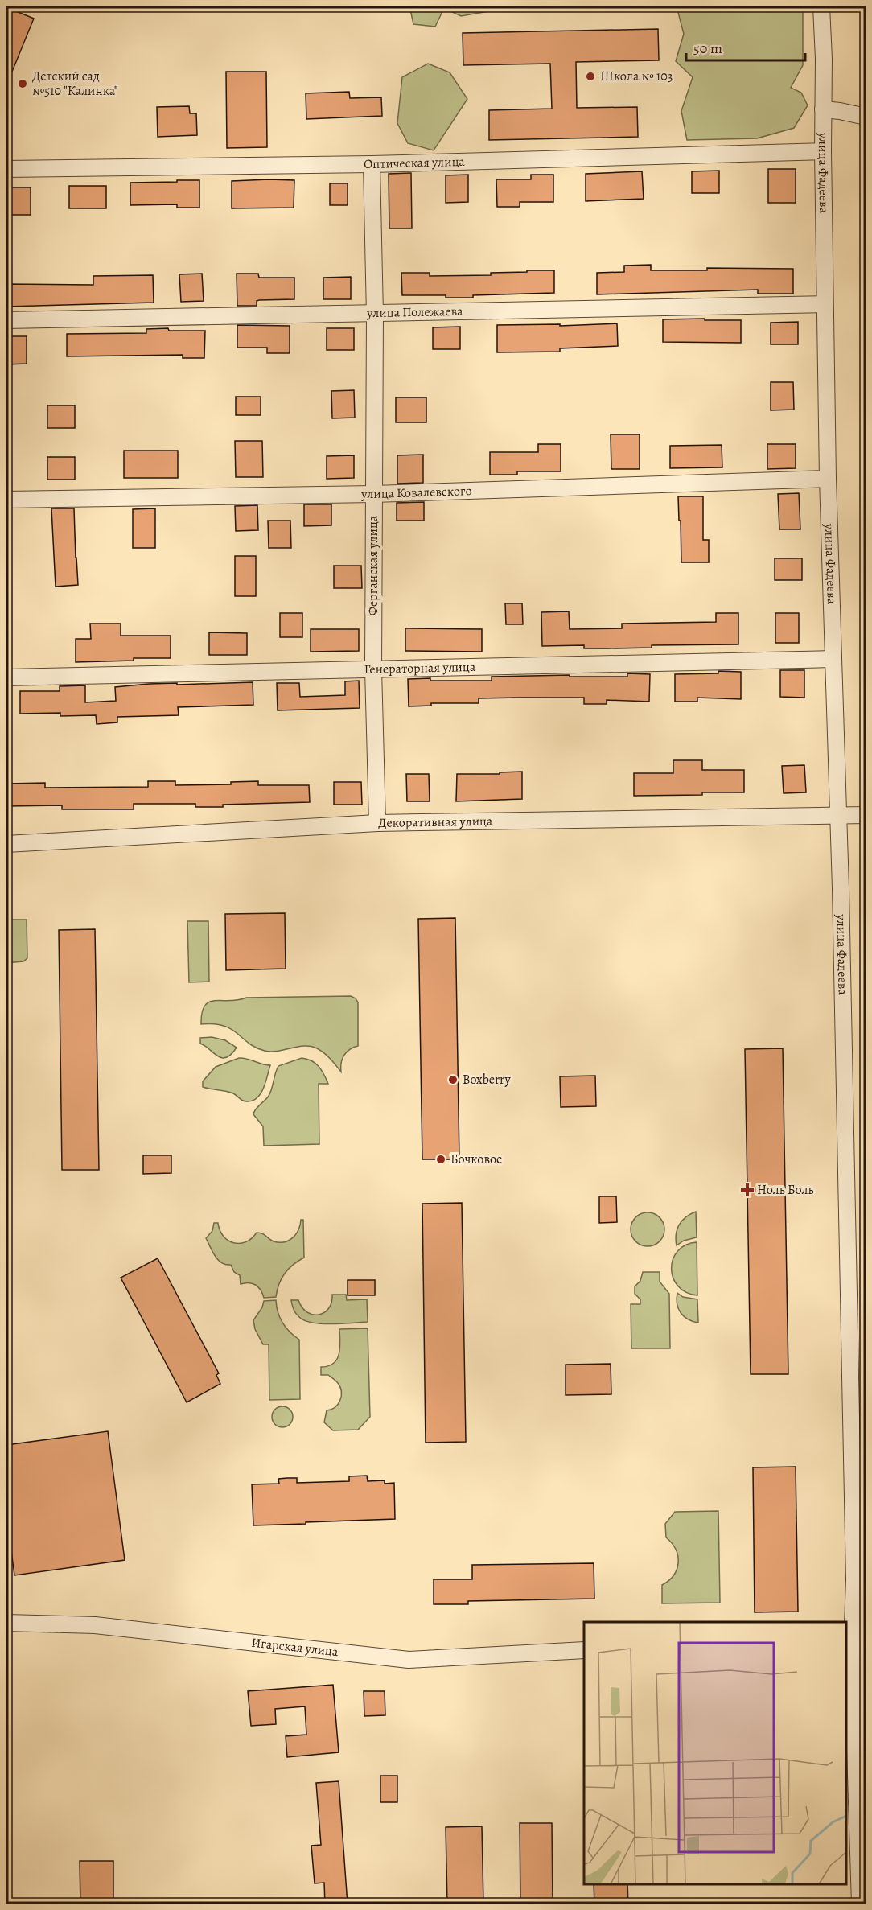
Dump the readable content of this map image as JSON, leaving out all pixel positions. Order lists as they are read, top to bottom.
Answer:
{
  "streets": {
    "street": [
      "Оптическая улица",
      "улица Фадеева",
      "улица Полежаева",
      "улица Ковалевского",
      "Ферганская улица",
      "Генераторная улица",
      "Декоративная улица",
      "Игарская улица"
    ]
  },
  "crossings": [
    ["Оптическая улица", "улица Фадеева"],
    ["Оптическая улица", "Ферганская улица"],
    ["улица Фадеева", "улица Полежаева"],
    ["улица Фадеева", "улица Ковалевского"],
    ["улица Фадеева", "Генераторная улица"],
    ["улица Фадеева", "Декоративная улица"],
    ["улица Полежаева", "Ферганская улица"],
    ["улица Ковалевского", "Ферганская улица"],
    ["Ферганская улица", "Генераторная улица"],
    ["Ферганская улица", "Декоративная улица"]
  ],
  "places": {
    "other": [
      "Школа № 103",
      "Детский сад №510 \"Калинка\"",
      "Boxberry",
      "Бочковое"
    ],
    "health": ["Ноль Боль"]
  },
  "scale_bar": "50 m"
}
